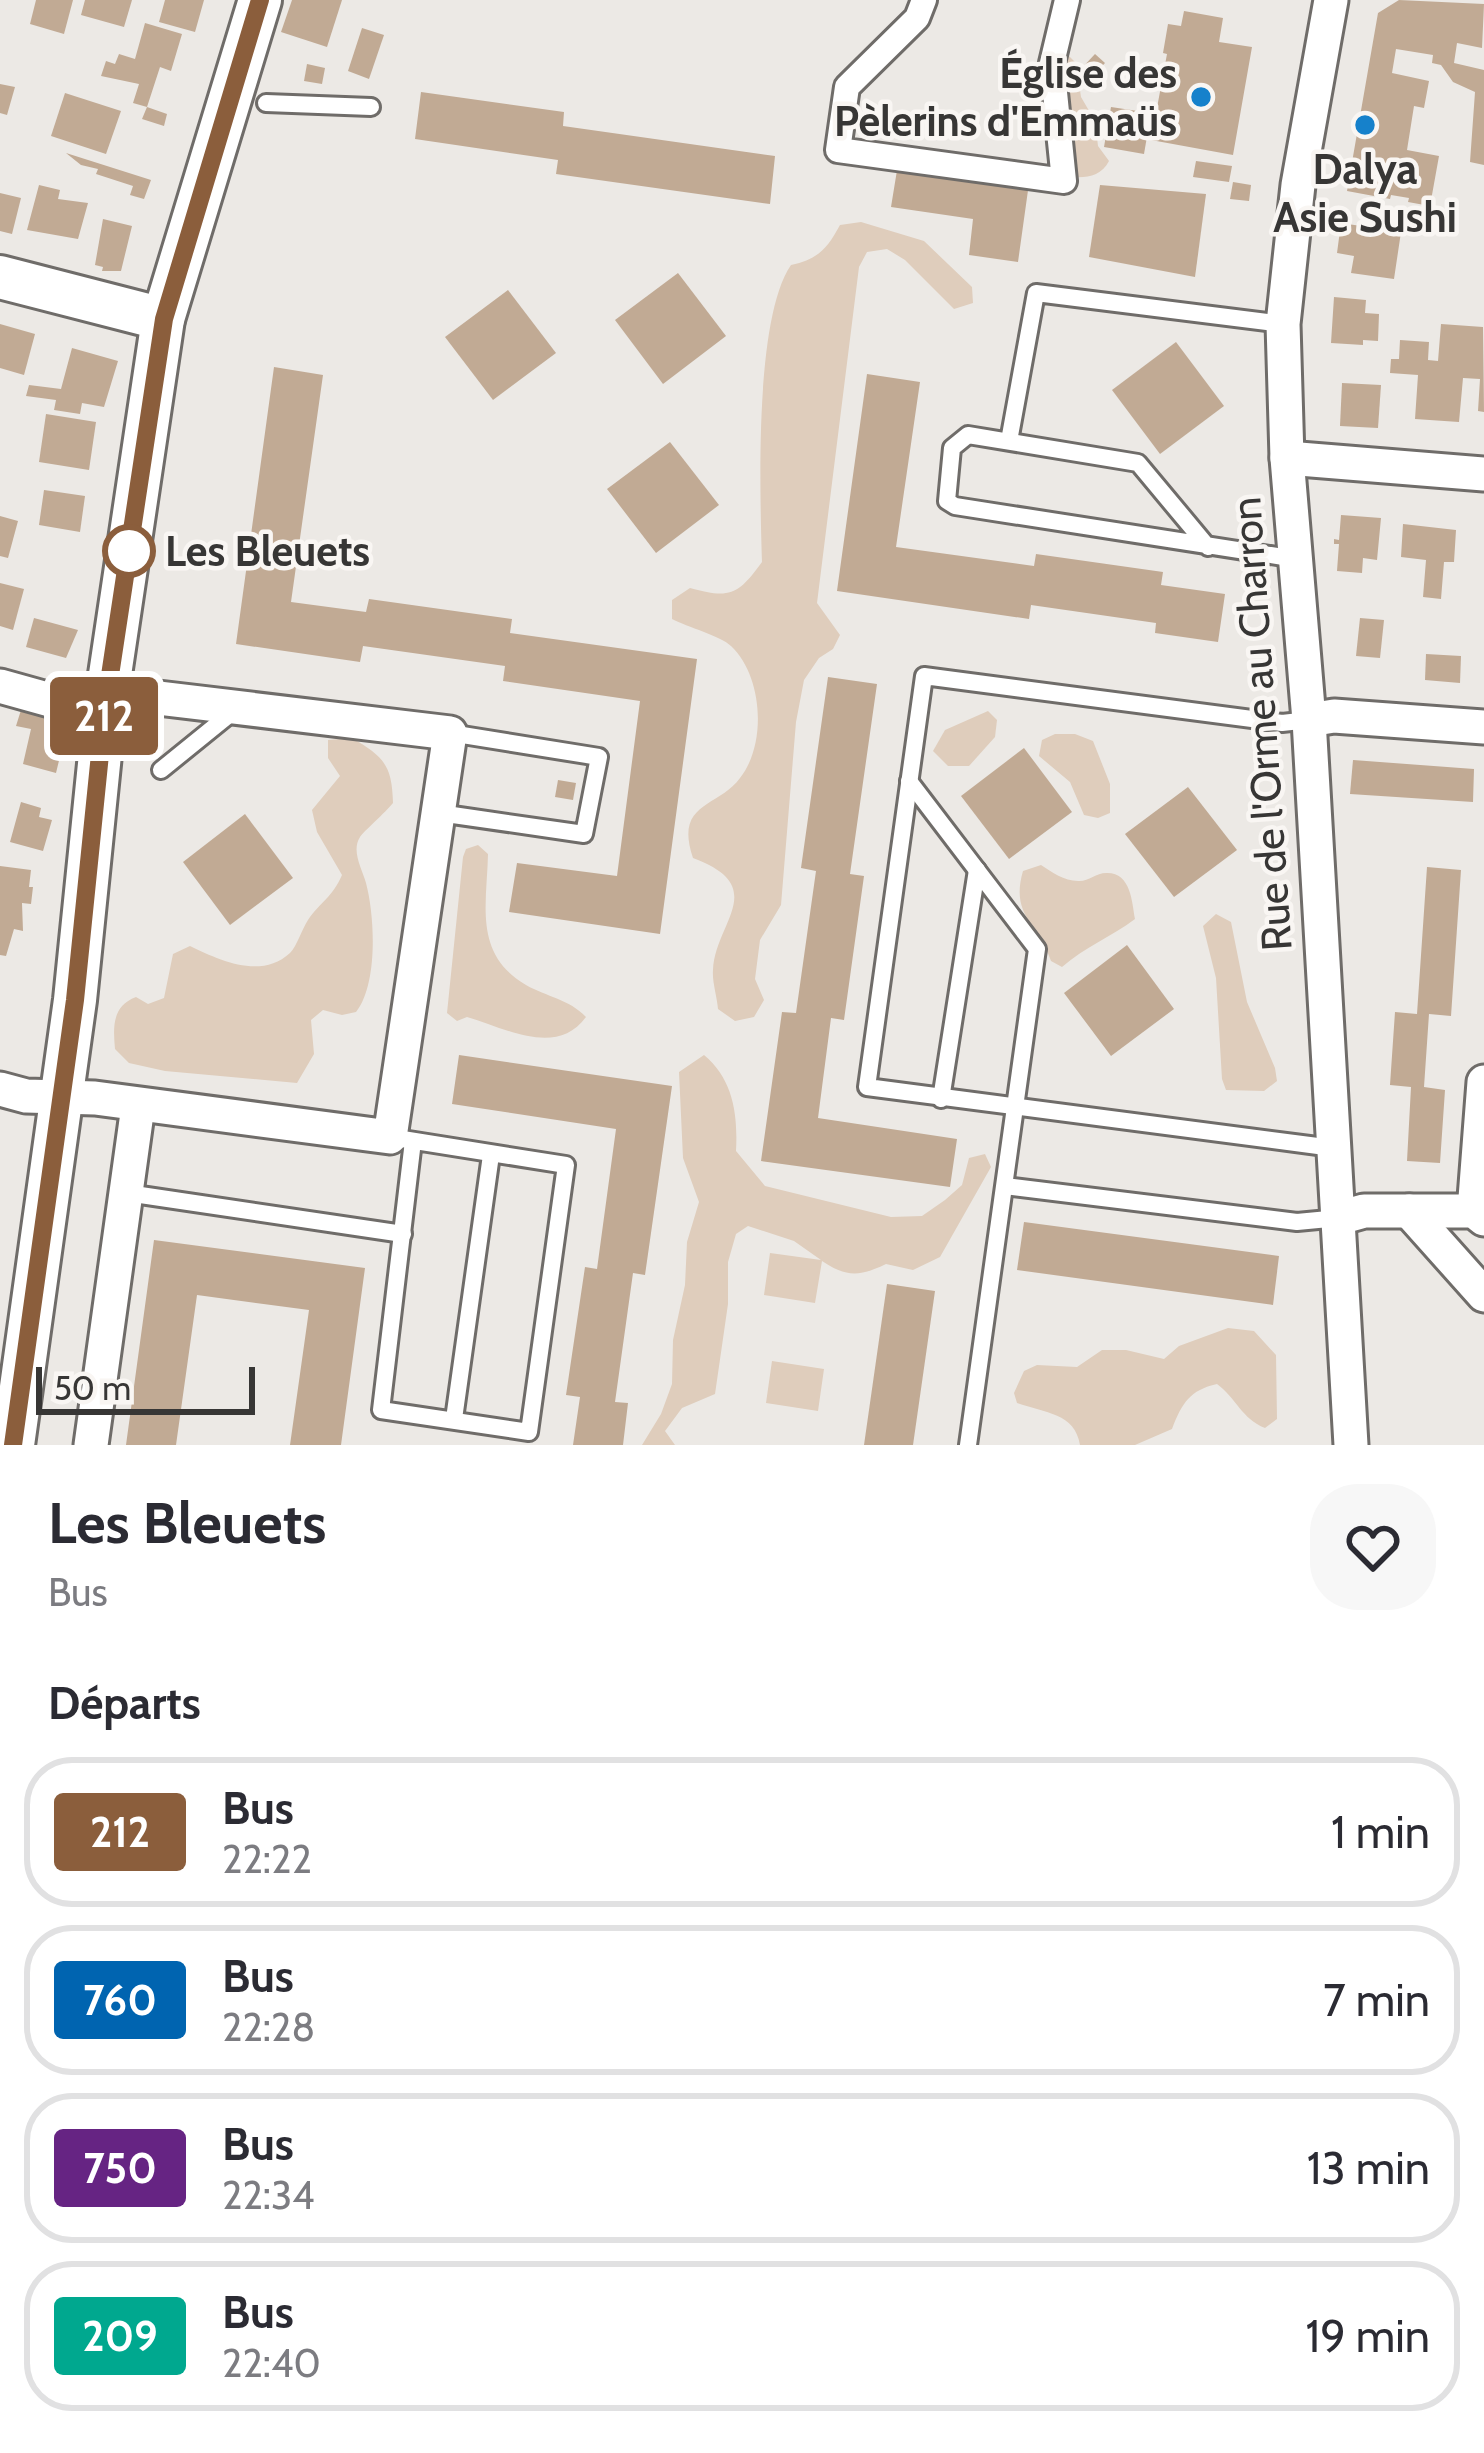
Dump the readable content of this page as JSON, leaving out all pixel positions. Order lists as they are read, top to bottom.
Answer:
{
  "streets": {
    "street": ["Rue de l'Orme au Charron"]
  },
  "places": ["Église des Pèlerins d'Emmaüs", "Dalya Asie Sushi", "Les Bleuets"],
  "lines": ["bus line 212"],
  "scale_bar": "50 m",
  "page": {
    "on_map": "212",
    "scale": "50 m",
    "heading": [
      ["Les Bleuets", "Bus"],
      "Départs"
    ],
    "list": [
      {
        "mark": "212",
        "name": "Bus",
        "note": "22:22",
        "value": "1 min"
      },
      {
        "mark": "760",
        "name": "Bus",
        "note": "22:28",
        "value": "7 min"
      },
      {
        "mark": "750",
        "name": "Bus",
        "note": "22:34",
        "value": "13 min"
      },
      {
        "mark": "209",
        "name": "Bus",
        "note": "22:40",
        "value": "19 min"
      }
    ]
  }
}
